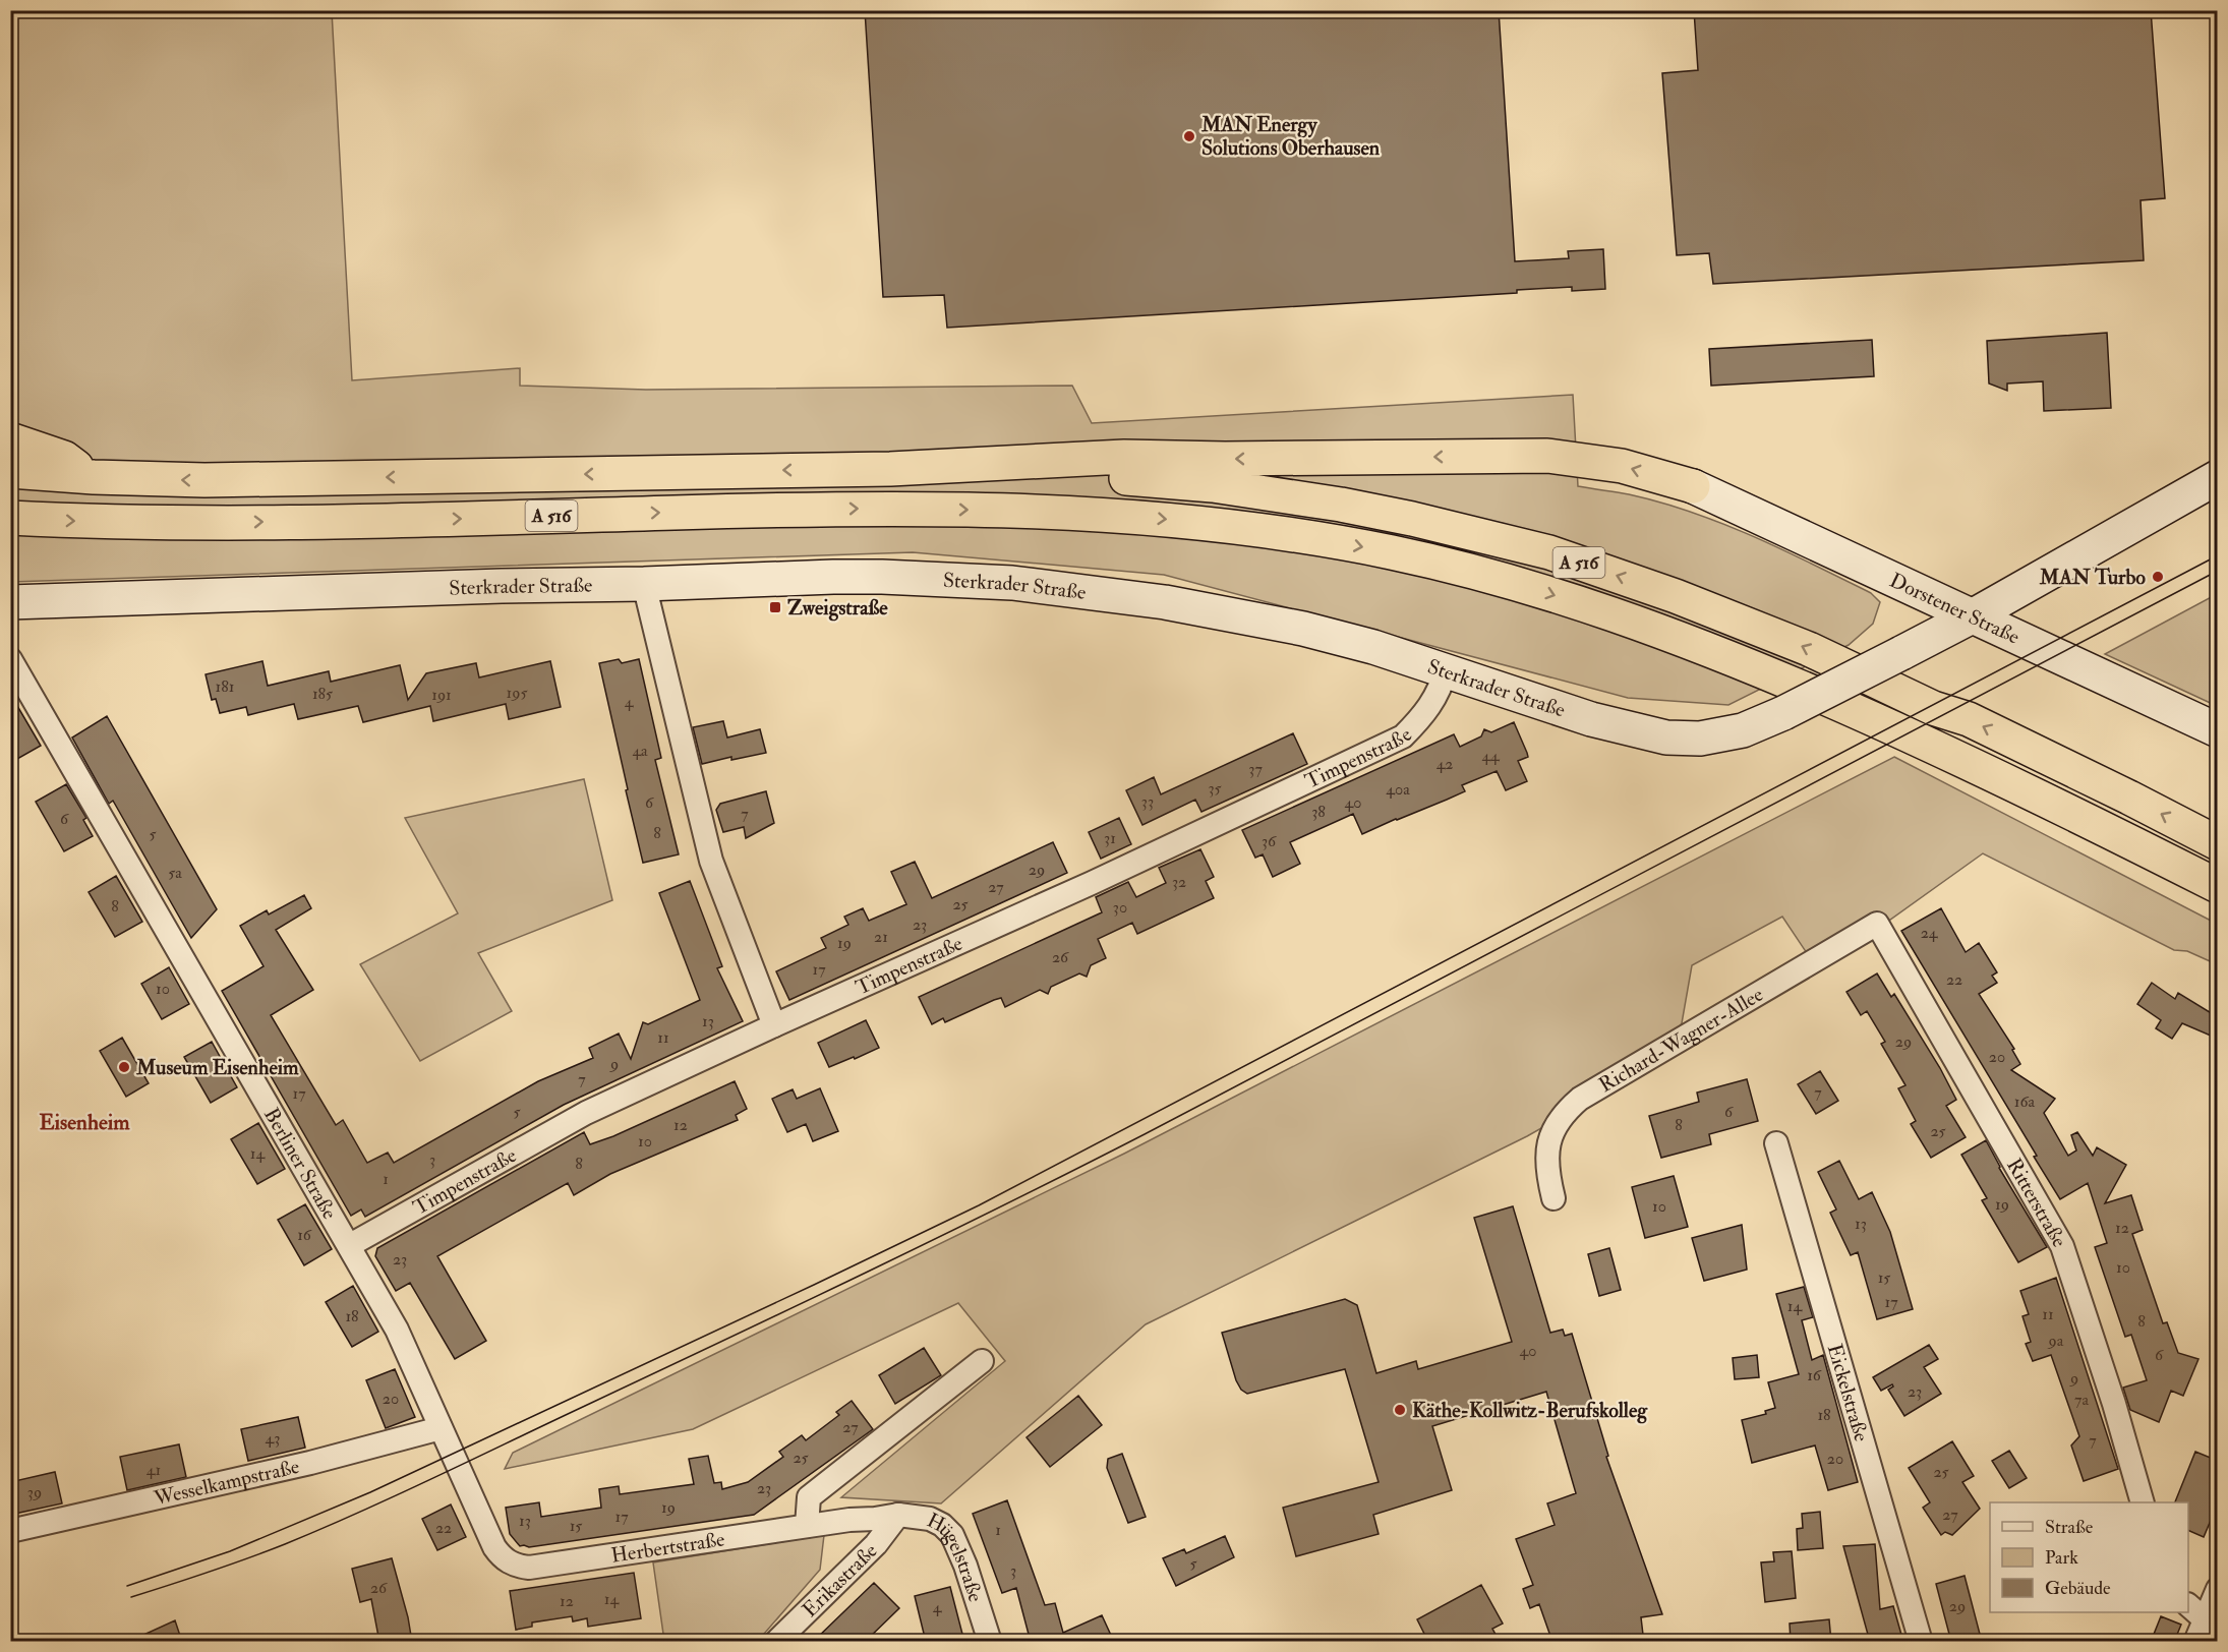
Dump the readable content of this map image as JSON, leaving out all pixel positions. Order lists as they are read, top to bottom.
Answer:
{
  "streets": {
    "highway": ["A 516"],
    "street": [
      "Sterkrader Straße",
      "Dorstener Straße",
      "Timpenstraße",
      "Richard-Wagner-Allee",
      "Berliner Straße",
      "Ritterstraße",
      "Eickelstraße",
      "Wesselkampstraße",
      "Herbertstraße",
      "Hügelstraße",
      "Erikastraße"
    ]
  },
  "crossings": [
    ["Sterkrader Straße", "Dorstener Straße"],
    ["Sterkrader Straße", "Timpenstraße"],
    ["Timpenstraße", "Berliner Straße"],
    ["Richard-Wagner-Allee", "Ritterstraße"],
    ["Berliner Straße", "Wesselkampstraße"],
    ["Berliner Straße", "Herbertstraße"],
    ["Herbertstraße", "Hügelstraße"],
    ["Hügelstraße", "Erikastraße"]
  ],
  "districts": ["Eisenheim"],
  "places": {
    "other": [
      "MAN Energy Solutions Oberhausen",
      "MAN Turbo",
      "Museum Eisenheim",
      "Käthe-Kollwitz-Berufskolleg"
    ],
    "transit": ["Zweigstraße"]
  },
  "house_numbers": [
    "181",
    "195",
    "185",
    "191",
    "4",
    "4a",
    "44",
    "42",
    "37",
    "35",
    "40a",
    "33",
    "6",
    "40",
    "38",
    "7",
    "6",
    "8",
    "5",
    "31",
    "36",
    "29",
    "5a",
    "32",
    "27",
    "25",
    "8",
    "30",
    "23",
    "24",
    "21",
    "19",
    "26",
    "17",
    "22",
    "10",
    "13",
    "11",
    "29",
    "20",
    "9",
    "7",
    "7",
    "17",
    "16a",
    "5",
    "6",
    "12",
    "8",
    "25",
    "10",
    "14",
    "3",
    "8",
    "1",
    "19",
    "10",
    "13",
    "12",
    "16",
    "23",
    "10",
    "15",
    "17",
    "14",
    "11",
    "18",
    "8",
    "9a",
    "40",
    "6",
    "16",
    "9",
    "23",
    "20",
    "7a",
    "18",
    "27",
    "43",
    "7",
    "25",
    "20",
    "41",
    "25",
    "23",
    "39",
    "19",
    "27",
    "17",
    "13",
    "15",
    "22",
    "1",
    "5",
    "3",
    "26",
    "14",
    "12",
    "29",
    "4"
  ],
  "legend": ["Straße", "Park", "Gebäude"]
}
